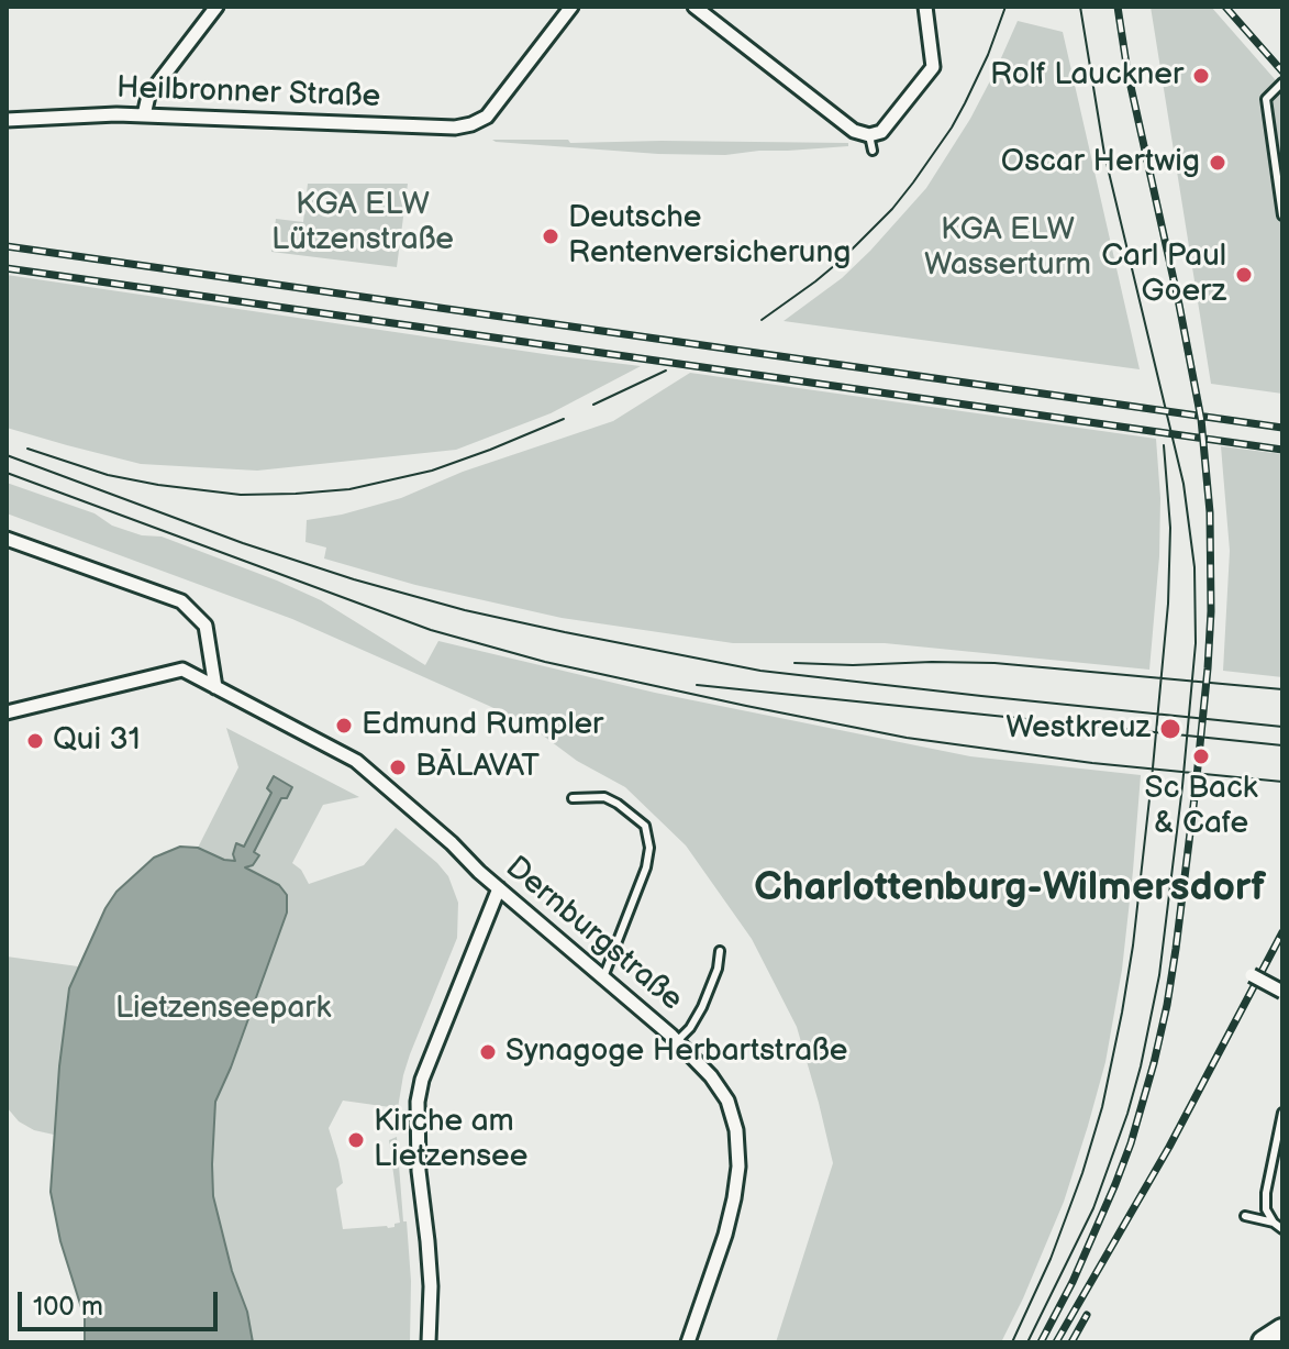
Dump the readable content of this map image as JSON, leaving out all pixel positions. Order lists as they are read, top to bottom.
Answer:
{
  "streets": {
    "street": ["Heilbronner Straße", "Dernburgstraße"]
  },
  "districts": ["Charlottenburg-Wilmersdorf"],
  "parks": ["KGA ELW Lützenstraße", "KGA ELW Wasserturm", "Lietzenseepark"],
  "places": [
    "Rolf Lauckner",
    "Oscar Hertwig",
    "Deutsche Rentenversicherung",
    "Carl Paul Goerz",
    "Edmund Rumpler",
    "Westkreuz",
    "Qui 31",
    "Sc Back & Cafe",
    "BĀLAVAT",
    "Synagoge Herbartstraße",
    "Kirche am Lietzensee"
  ],
  "scale_bar": "100 m"
}
